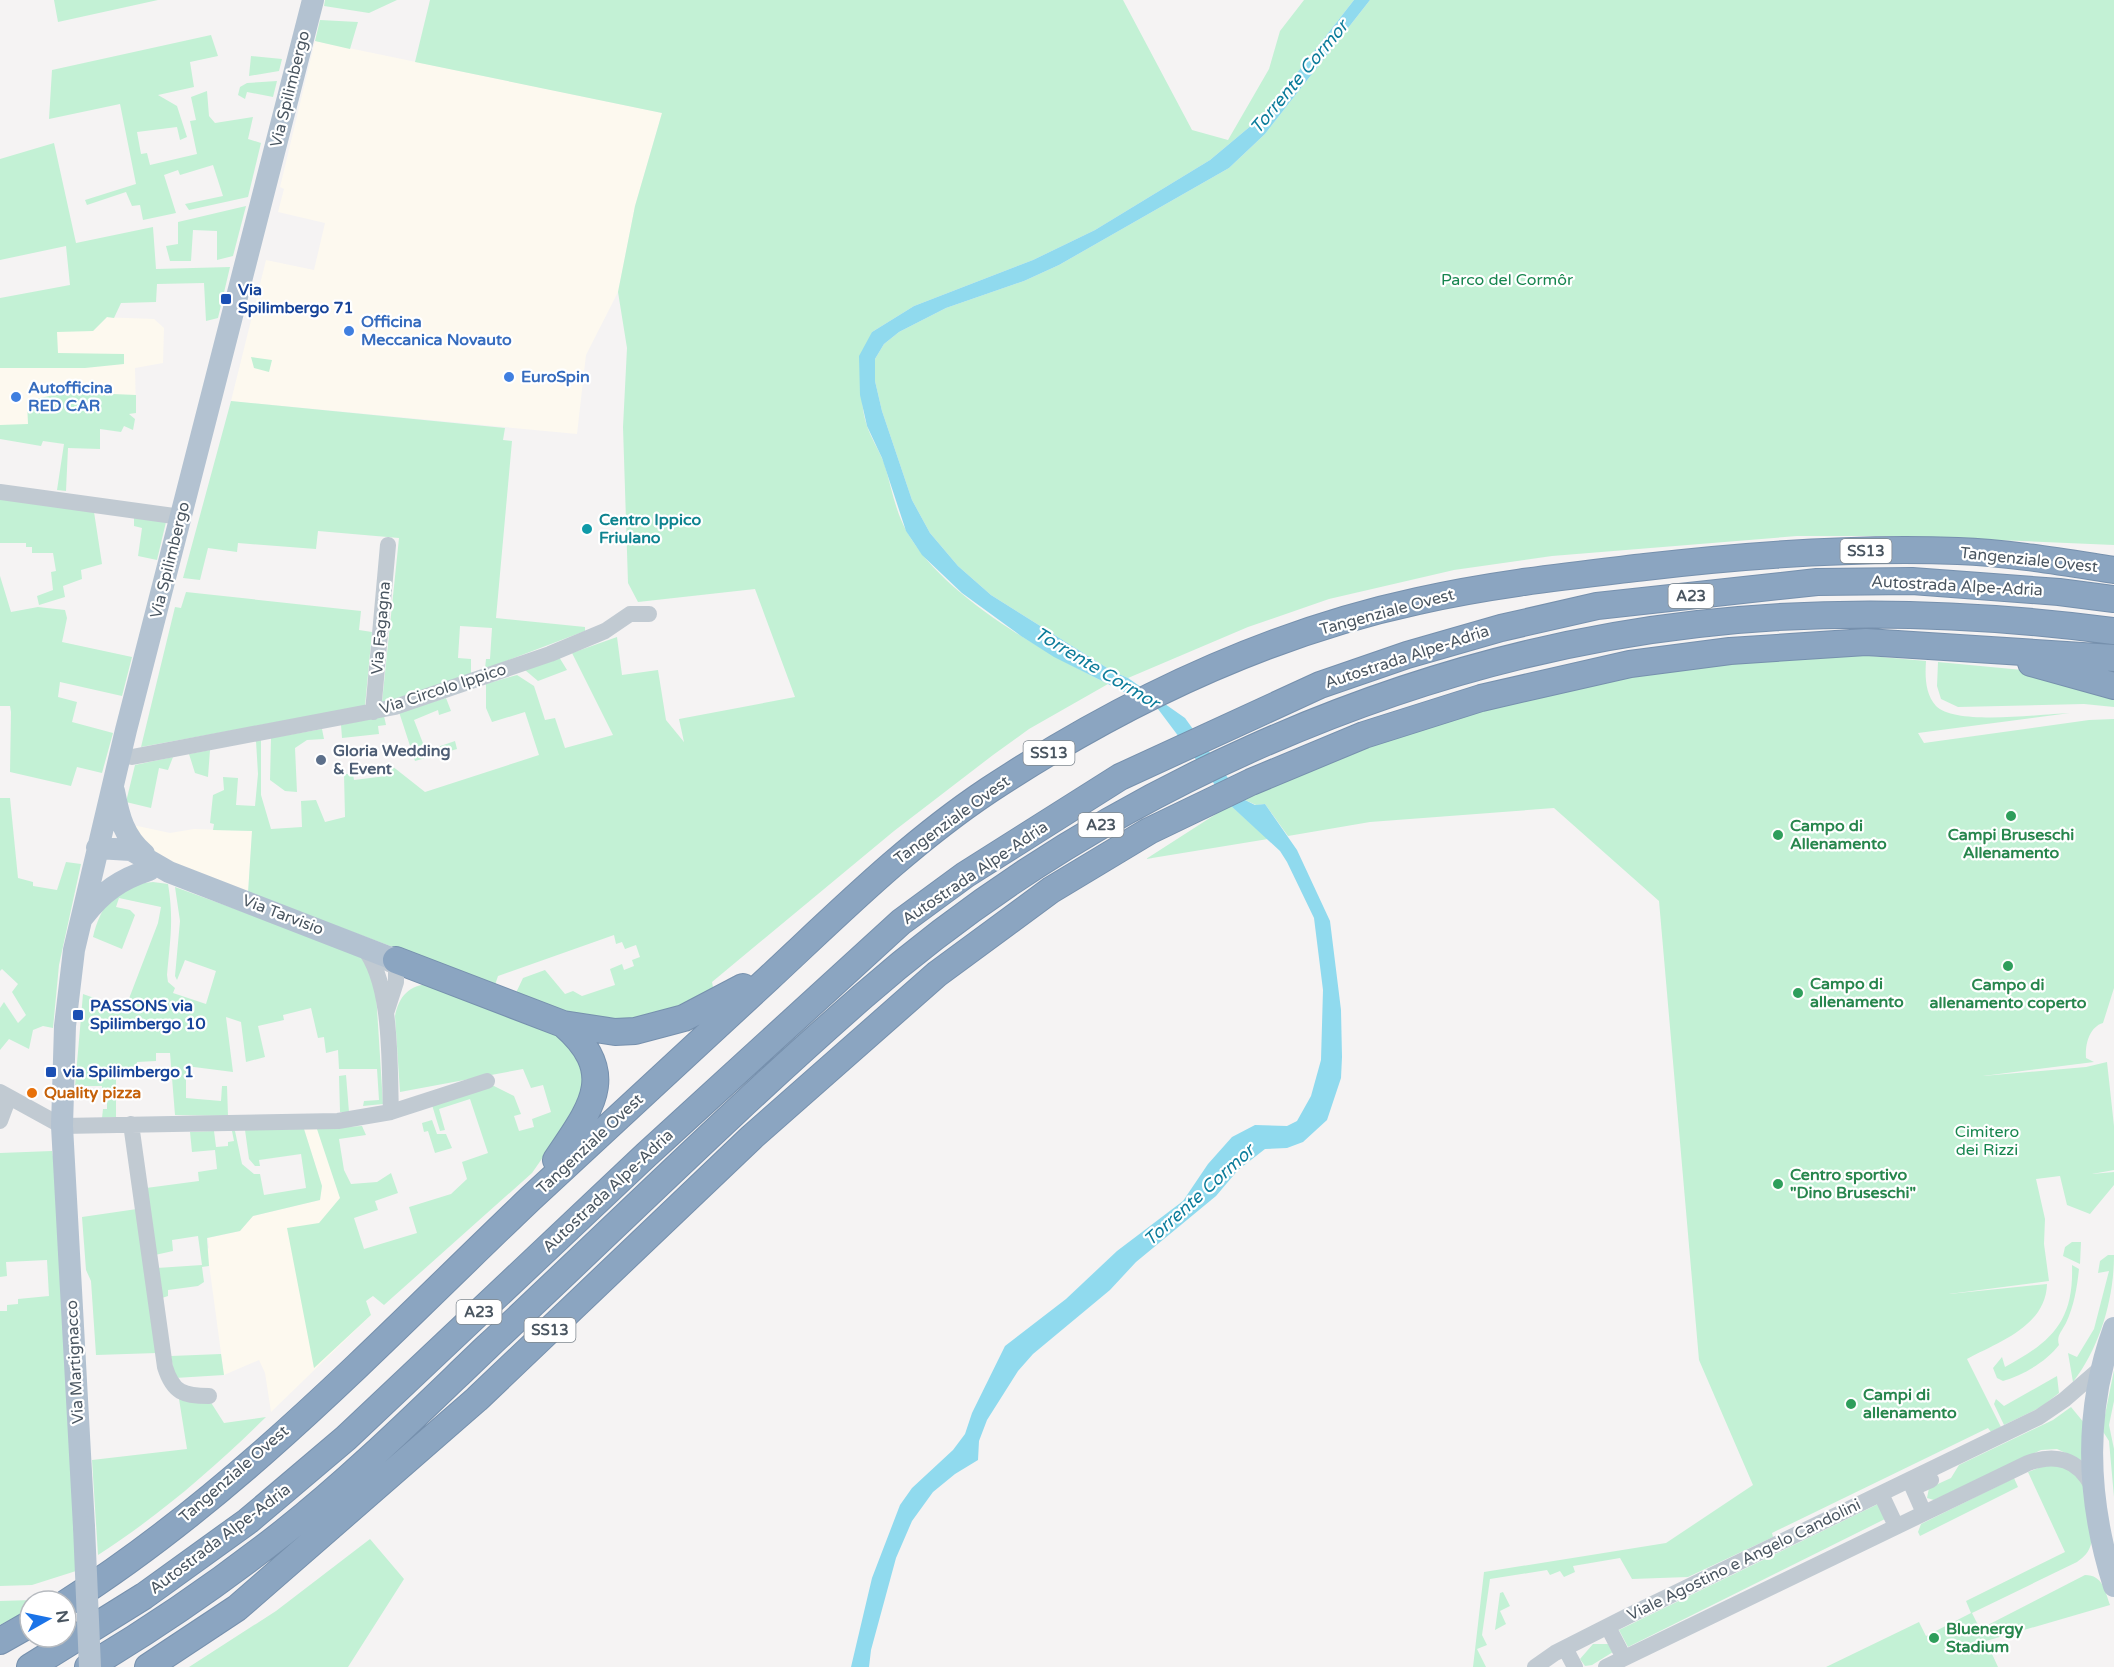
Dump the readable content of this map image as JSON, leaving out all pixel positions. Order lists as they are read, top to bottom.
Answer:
{
  "streets": {
    "highway": [
      "SS13",
      "Tangenziale Ovest",
      "Autostrada Alpe-Adria",
      "A23"
    ],
    "main road": ["Via Spilimbergo", "Via Tarvisio", "Via Martignacco"],
    "street": ["Via Fagagna", "Via Circolo Ippico", "Viale Agostino e Angelo Candolini"]
  },
  "crossings": [
    ["Via Spilimbergo", "Via Circolo Ippico"],
    ["Via Spilimbergo", "Via Tarvisio"],
    ["Via Spilimbergo", "Via Martignacco"],
    ["Autostrada Alpe-Adria", "Via Martignacco"],
    ["Via Fagagna", "Via Circolo Ippico"]
  ],
  "water": ["Torrente Cormor"],
  "parks": ["Parco del Cormôr", "Cimitero dei Rizzi"],
  "places": {
    "transit": ["Via Spilimbergo 71", "PASSONS via Spilimbergo 10", "via Spilimbergo 1"],
    "other": [
      "Officina Meccanica Novauto",
      "EuroSpin",
      "Autofficina RED CAR",
      "Centro Ippico Friulano",
      "Gloria Wedding & Event",
      "Campi Bruseschi Allenamento",
      "Campo di Allenamento",
      "Campo di allenamento coperto",
      "Campo di allenamento",
      "Quality pizza",
      "Centro sportivo \"Dino Bruseschi\"",
      "Campi di allenamento",
      "Bluenergy Stadium"
    ]
  },
  "north": "right"
}
